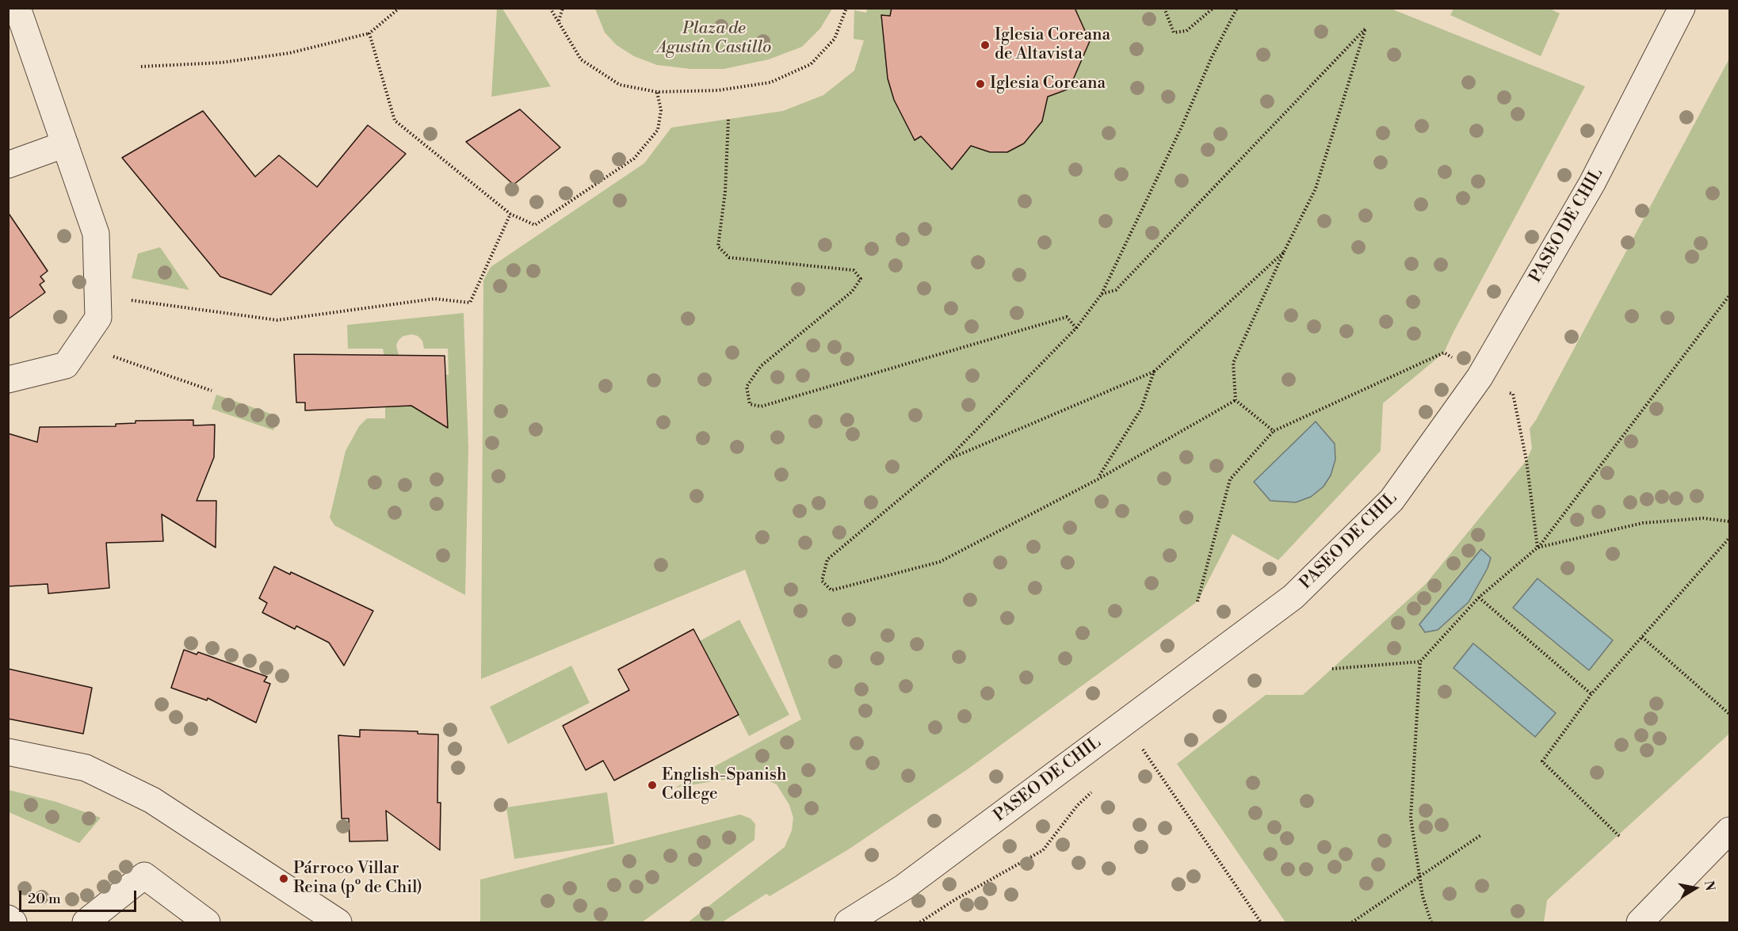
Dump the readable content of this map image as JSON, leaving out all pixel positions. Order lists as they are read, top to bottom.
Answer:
{
  "streets": {
    "street": ["PASEO DE CHIL"]
  },
  "parks": ["Plaza de Agustín Castillo"],
  "places": [
    "Iglesia Coreana de Altavista",
    "Iglesia Coreana",
    "English-Spanish College",
    "Párroco Villar Reina (pº de Chil)"
  ],
  "scale_bar": "20 m",
  "north": "right"
}
